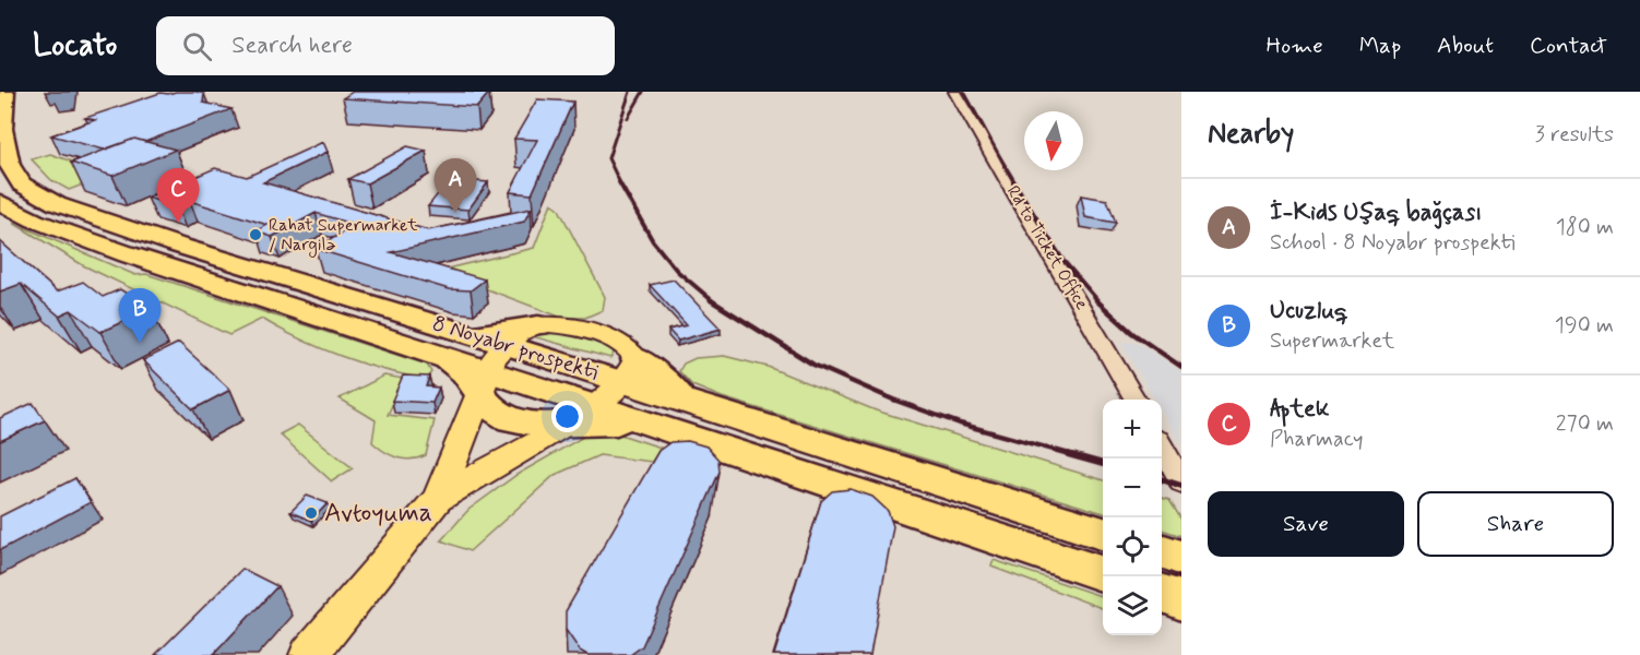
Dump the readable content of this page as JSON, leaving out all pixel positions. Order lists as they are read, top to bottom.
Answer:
{
  "streets": {
    "highway": ["8 Noyabr prospekti"],
    "street": ["Rd to Ticket Office"]
  },
  "places": ["Rahat Supermarket / Nargilə", "Avtoyuma"],
  "north": "bottom",
  "page": {
    "header": "Locato",
    "search": "Search here",
    "nav": [
      "Home",
      "Map",
      "About",
      "Contact"
    ],
    "heading": ["Nearby", "3 results"],
    "pins": ["A", "C", "B"],
    "list": [
      {
        "mark": "A",
        "name": "İ-Kids Uşaq bağçası",
        "note": "School · 8 Noyabr prospekti",
        "value": "180 m"
      },
      {
        "mark": "B",
        "name": "Ucuzluq",
        "note": "Supermarket",
        "value": "190 m"
      },
      {
        "mark": "C",
        "name": "Aptek",
        "note": "Pharmacy",
        "value": "270 m"
      }
    ],
    "map_buttons": ["+", "−"],
    "buttons": ["Save", "Share"]
  }
}
